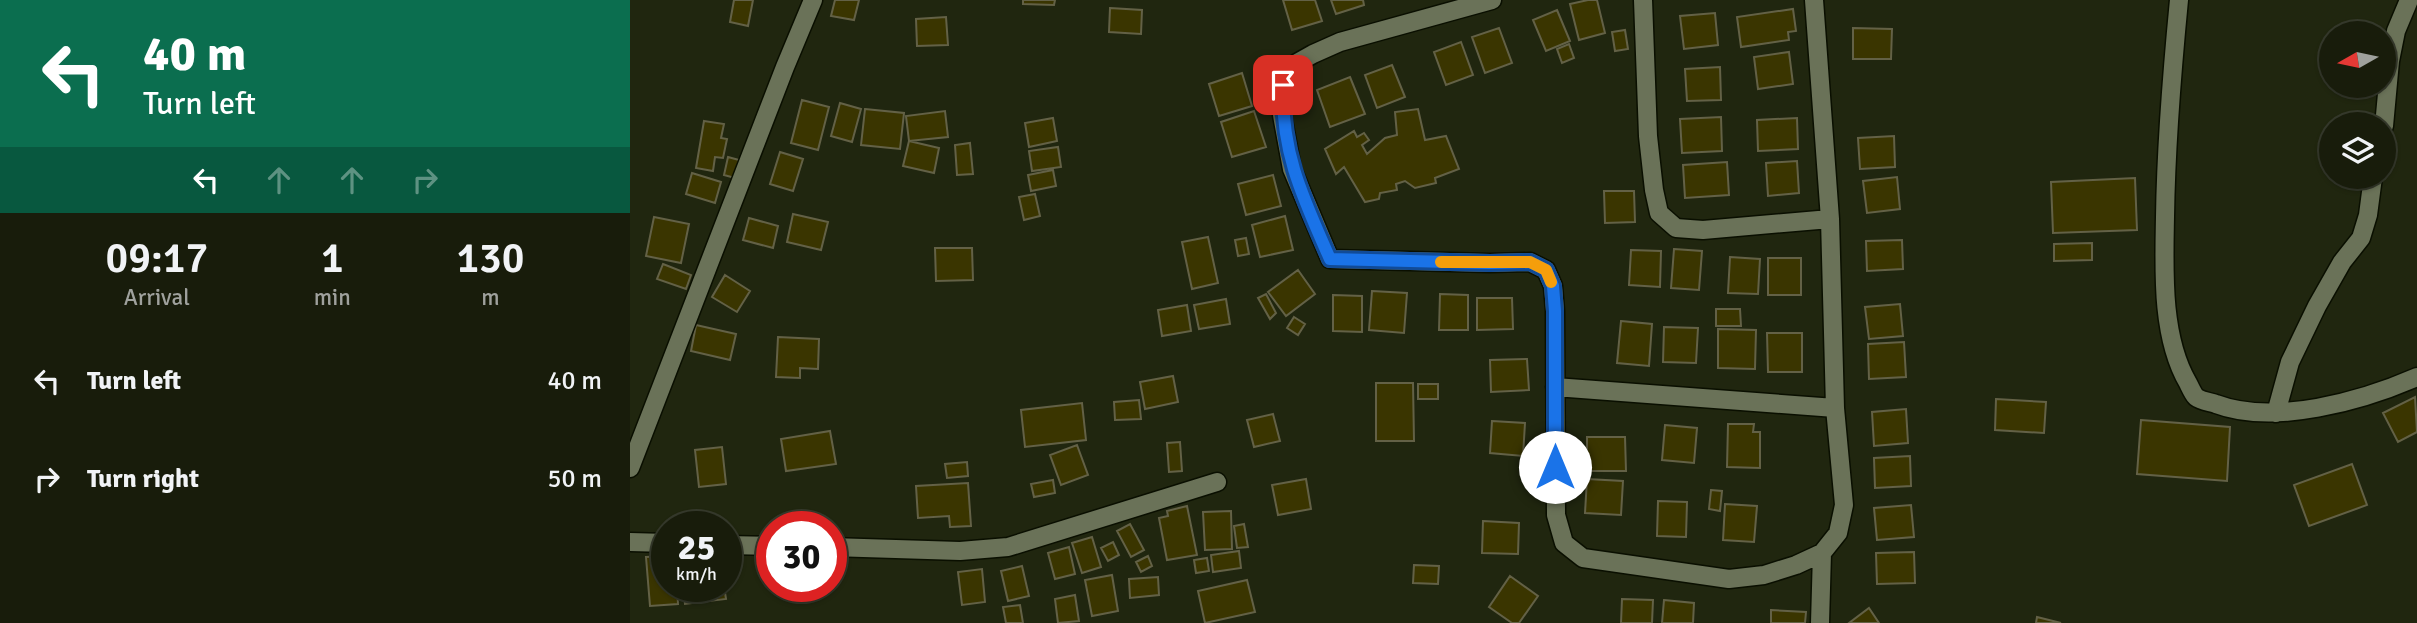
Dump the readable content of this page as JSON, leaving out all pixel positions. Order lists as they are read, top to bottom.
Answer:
{
  "north": "left",
  "page": {
    "turn": ["40 m", "Turn left"],
    "eta": [
      "09:17",
      "Arrival",
      "1",
      "min",
      "130",
      "m"
    ],
    "list": [
      {
        "name": "Turn left",
        "value": "40 m"
      },
      {
        "name": "Turn right",
        "value": "50 m"
      }
    ],
    "speed": "25 km/h",
    "limit": "30"
  }
}
